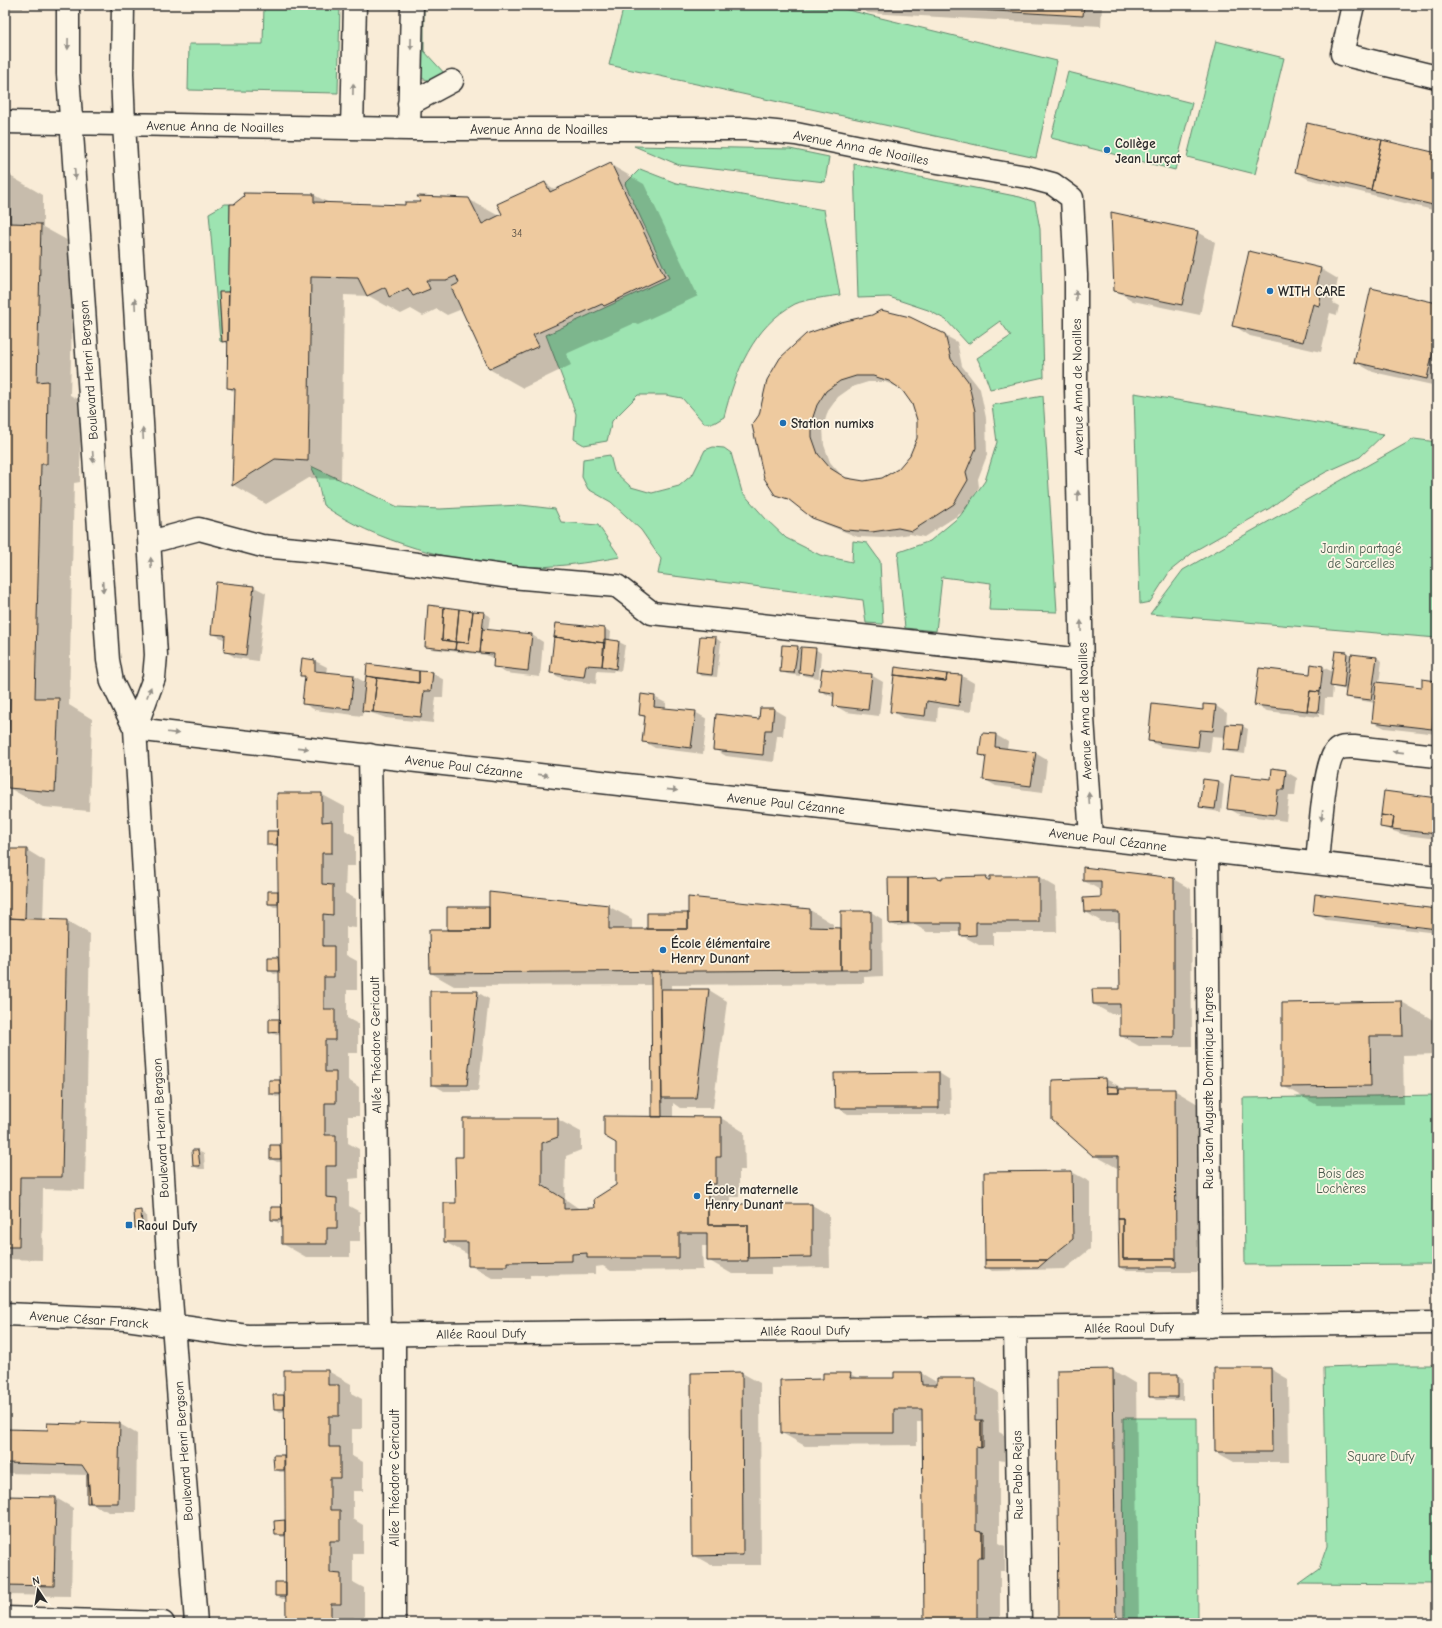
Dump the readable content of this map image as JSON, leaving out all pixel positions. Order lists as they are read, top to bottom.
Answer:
{
  "streets": {
    "street": [
      "Avenue Anna de Noailles",
      "Boulevard Henri Bergson",
      "Avenue Paul Cézanne",
      "Allée Théodore Gericault",
      "Rue Jean Auguste Dominique Ingres",
      "Avenue César Franck",
      "Allée Raoul Dufy",
      "Rue Pablo Rejas"
    ]
  },
  "crossings": [
    ["Avenue Anna de Noailles", "Boulevard Henri Bergson"],
    ["Avenue Anna de Noailles", "Avenue Paul Cézanne"],
    ["Boulevard Henri Bergson", "Avenue Paul Cézanne"],
    ["Boulevard Henri Bergson", "Avenue César Franck"],
    ["Boulevard Henri Bergson", "Allée Raoul Dufy"],
    ["Avenue Paul Cézanne", "Allée Théodore Gericault"],
    ["Avenue Paul Cézanne", "Rue Jean Auguste Dominique Ingres"],
    ["Allée Théodore Gericault", "Allée Raoul Dufy"],
    ["Rue Jean Auguste Dominique Ingres", "Allée Raoul Dufy"],
    ["Avenue César Franck", "Allée Raoul Dufy"],
    ["Allée Raoul Dufy", "Rue Pablo Rejas"]
  ],
  "parks": ["Jardin partagé de Sarcelles", "Bois des Lochères", "Square Dufy"],
  "places": {
    "other": [
      "Collège Jean Lurçat",
      "WITH CARE",
      "Station numixs",
      "École élémentaire Henry Dunant",
      "École maternelle Henry Dunant"
    ],
    "transit": ["Raoul Dufy"]
  },
  "house_numbers": ["34"],
  "north": "top"
}
